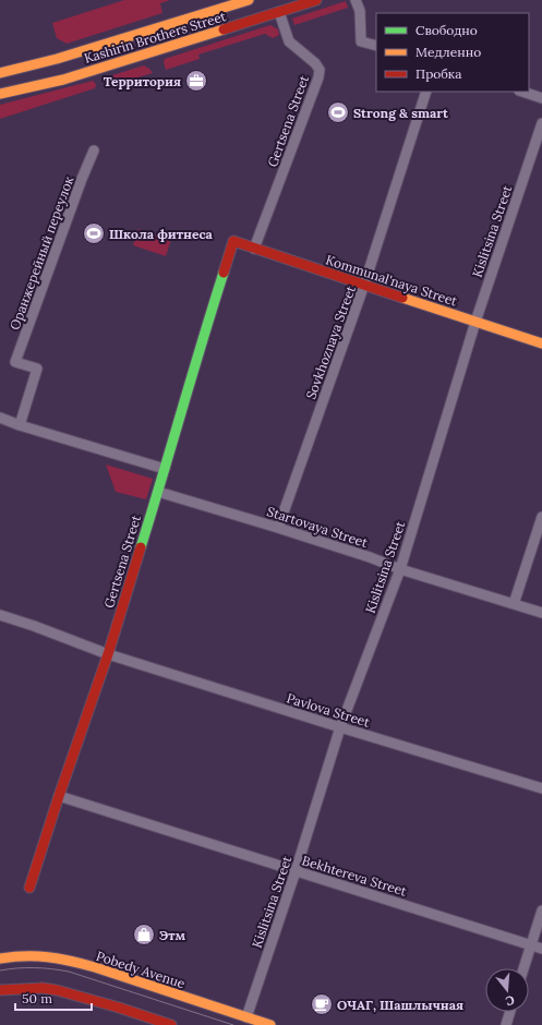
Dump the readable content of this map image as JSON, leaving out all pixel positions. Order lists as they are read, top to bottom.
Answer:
{
  "streets": {
    "main road": [
      "Kashirin Brothers Street",
      "Gertsena Street",
      "Kommunal'naya Street",
      "Pobedy Avenue"
    ],
    "street": [
      "Kislitsina Street",
      "Оранжерейный переулок",
      "Sovkhoznaya Street",
      "Startovaya Street",
      "Pavlova Street",
      "Bekhtereva Street"
    ]
  },
  "crossings": [
    ["Kashirin Brothers Street", "Gertsena Street"],
    ["Gertsena Street", "Kommunal'naya Street"],
    ["Gertsena Street", "Startovaya Street"],
    ["Gertsena Street", "Pavlova Street"],
    ["Gertsena Street", "Bekhtereva Street"],
    ["Kislitsina Street", "Kommunal'naya Street"],
    ["Kislitsina Street", "Startovaya Street"],
    ["Kislitsina Street", "Pavlova Street"],
    ["Kislitsina Street", "Bekhtereva Street"],
    ["Kislitsina Street", "Pobedy Avenue"],
    ["Kommunal'naya Street", "Sovkhoznaya Street"],
    ["Sovkhoznaya Street", "Startovaya Street"]
  ],
  "places": {
    "office": ["Территория"],
    "sports": ["Strong & smart", "Школа фитнеса"],
    "shop": ["Этм"],
    "cafe": ["ОЧАГ, Шашлычная"]
  },
  "legend": ["Свободно", "Медленно", "Пробка"],
  "scale_bar": "50 m",
  "north": "bottom"
}
